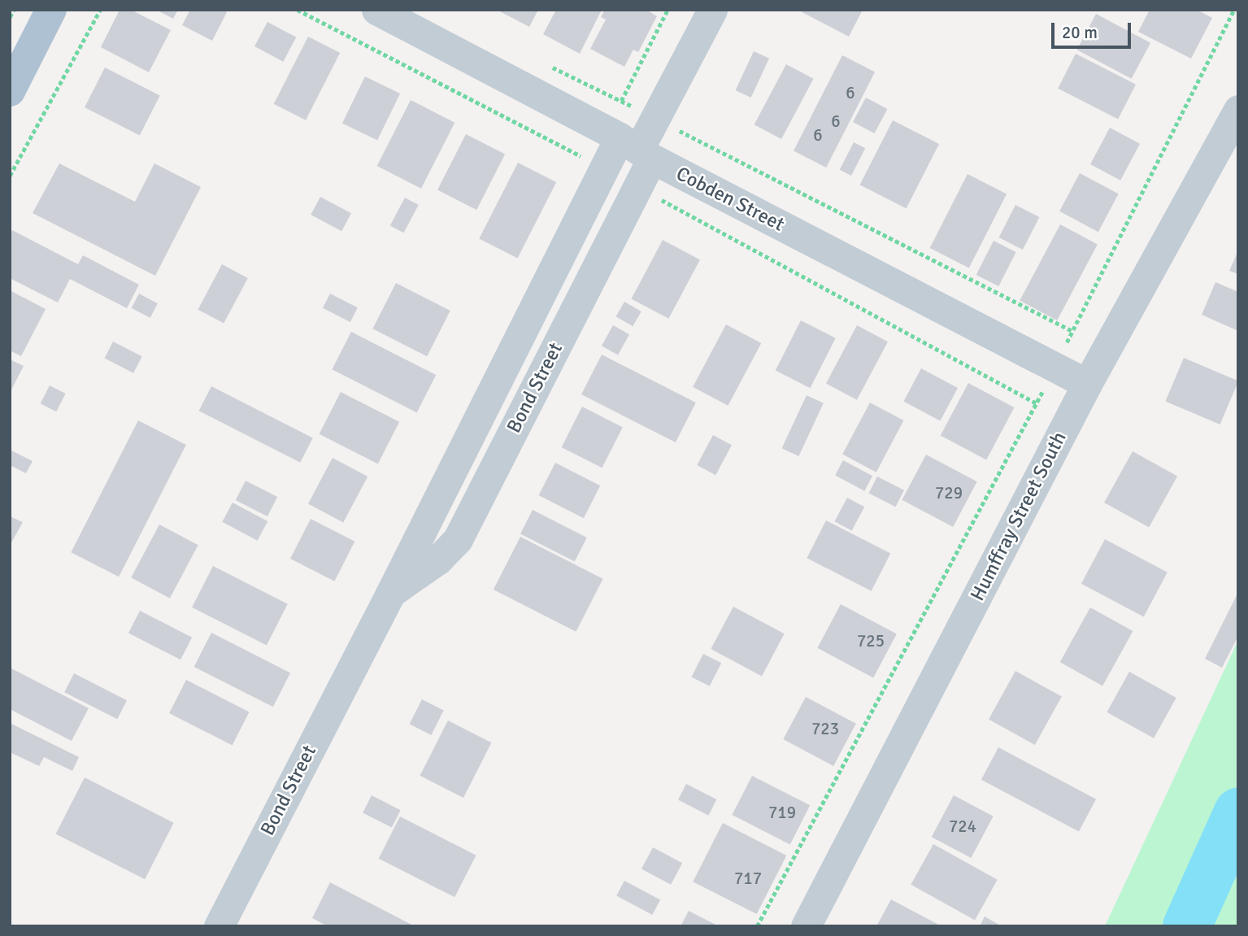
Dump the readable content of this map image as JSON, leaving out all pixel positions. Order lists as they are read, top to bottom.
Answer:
{
  "streets": {
    "street": ["Cobden Street", "Bond Street", "Humffray Street South"]
  },
  "crossings": [
    ["Cobden Street", "Bond Street"],
    ["Cobden Street", "Humffray Street South"]
  ],
  "house_numbers": [
    "6",
    "6",
    "6",
    "729",
    "725",
    "723",
    "719",
    "724",
    "717"
  ],
  "scale_bar": "20 m"
}
